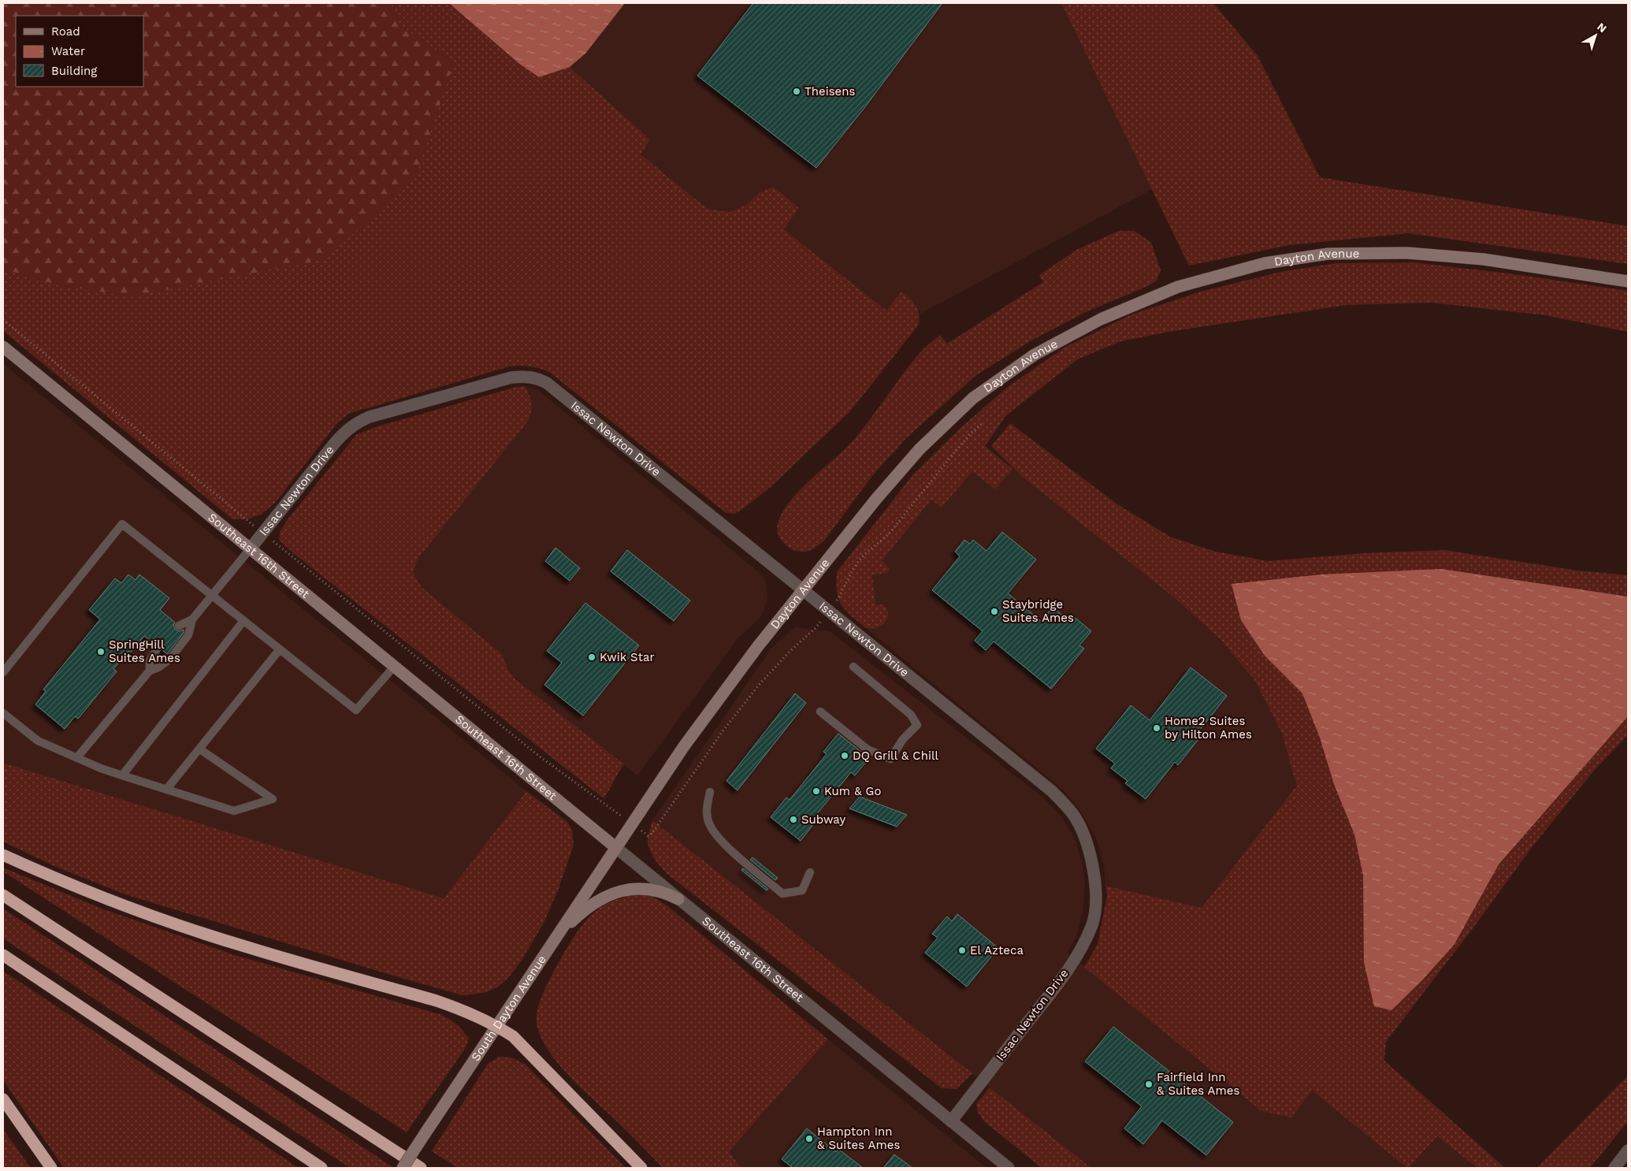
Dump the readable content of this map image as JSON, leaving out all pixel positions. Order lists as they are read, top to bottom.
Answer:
{
  "streets": {
    "main road": ["Dayton Avenue", "Southeast 16th Street", "South Dayton Avenue"],
    "street": ["Issac Newton Drive"]
  },
  "crossings": [
    ["Dayton Avenue", "Issac Newton Drive"],
    ["Dayton Avenue", "Southeast 16th Street"],
    ["Dayton Avenue", "South Dayton Avenue"],
    ["Issac Newton Drive", "Southeast 16th Street"],
    ["Southeast 16th Street", "South Dayton Avenue"]
  ],
  "places": [
    "Theisens",
    "Staybridge Suites Ames",
    "SpringHill Suites Ames",
    "Kwik Star",
    "Home2 Suites by Hilton Ames",
    "DQ Grill & Chill",
    "Kum & Go",
    "Subway",
    "El Azteca",
    "Fairfield Inn & Suites Ames",
    "Hampton Inn & Suites Ames"
  ],
  "legend": ["Road", "Water", "Building"],
  "north": "top right"
}
